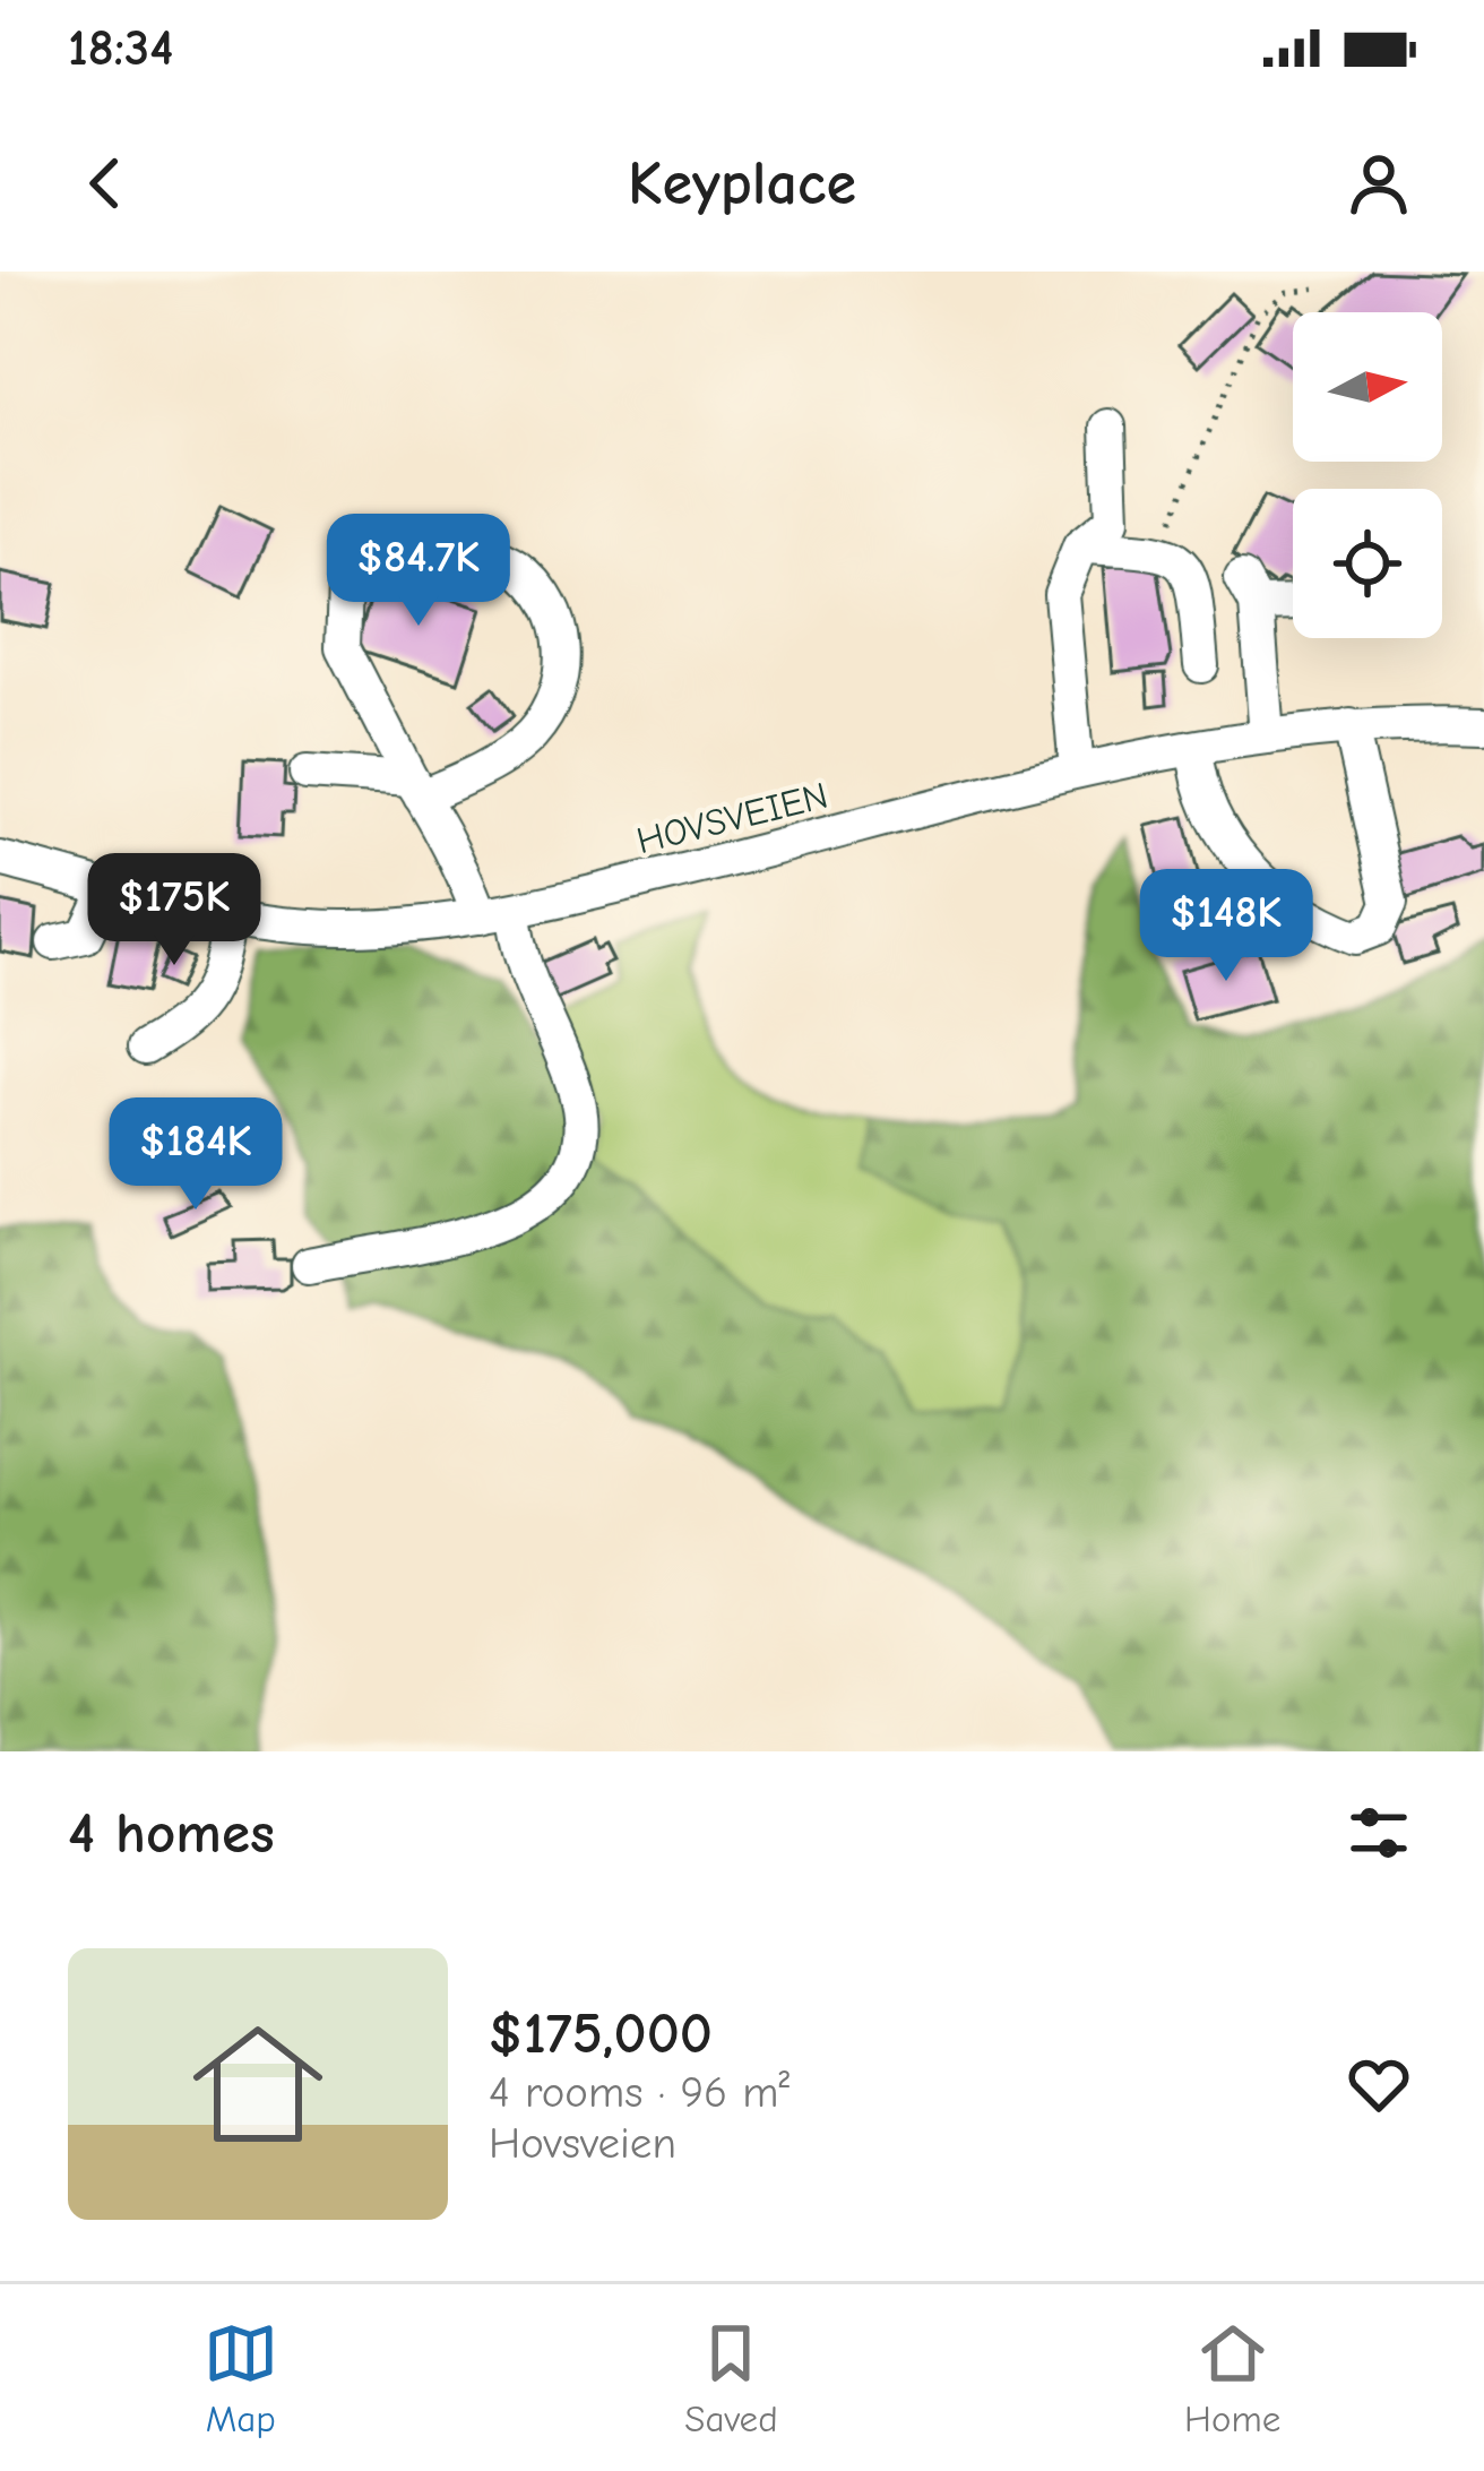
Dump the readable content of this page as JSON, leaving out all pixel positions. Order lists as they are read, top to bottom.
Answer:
{
  "streets": {
    "street": ["HOVSVEIEN"]
  },
  "north": "right",
  "page": {
    "status": "18:34",
    "header": "Keyplace",
    "price": [
      "$84.7K",
      "$175K",
      "$148K",
      "$184K"
    ],
    "heading": "4 homes",
    "list": [
      {
        "name": "$175,000",
        "note": "4 rooms · 96 m² · Hovsveien"
      }
    ],
    "tabs": ["Map", "Saved", "Home"]
  }
}
